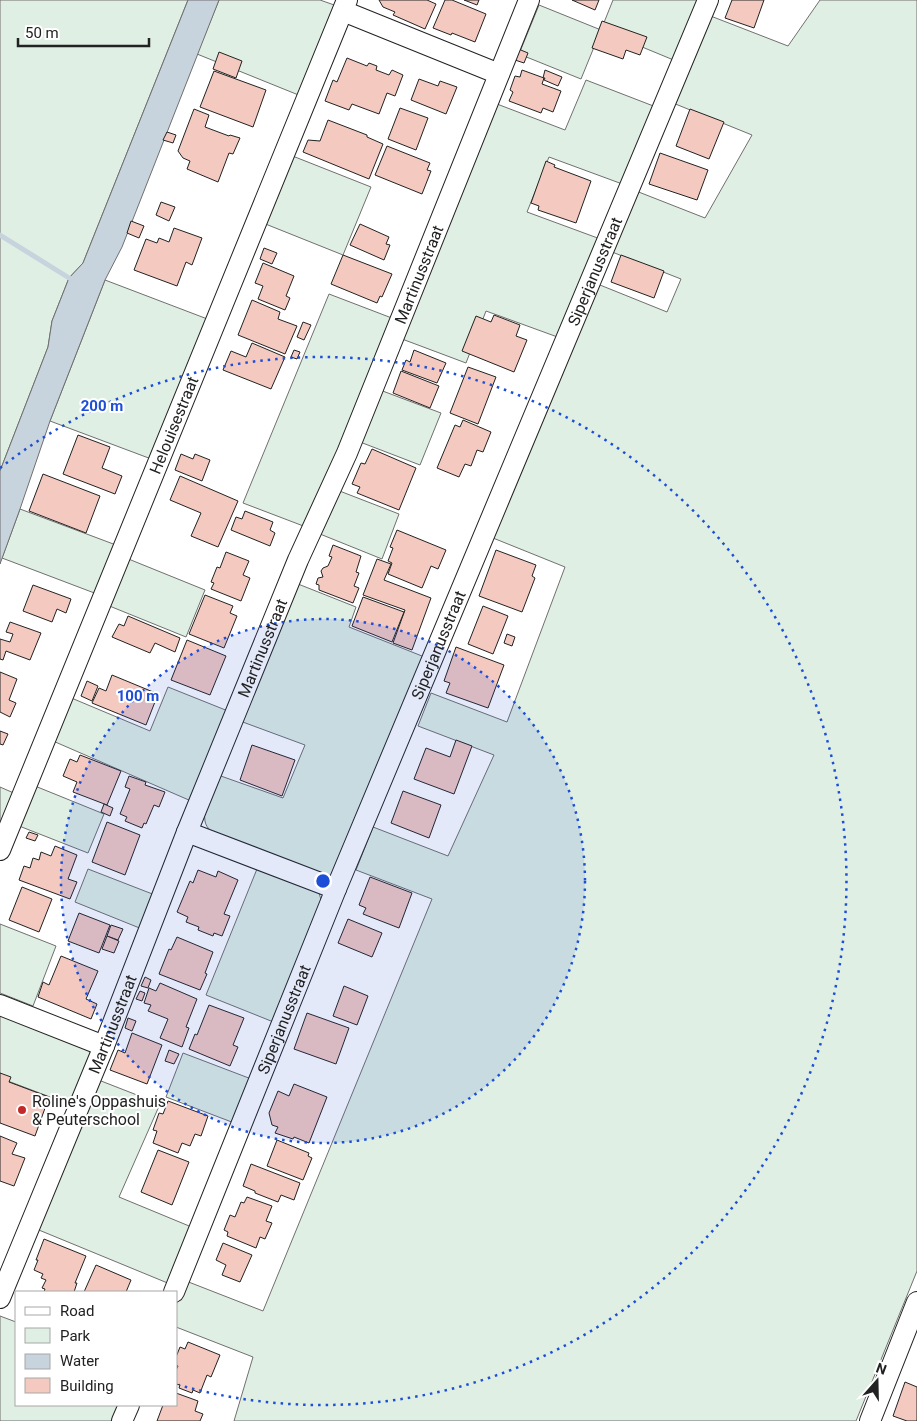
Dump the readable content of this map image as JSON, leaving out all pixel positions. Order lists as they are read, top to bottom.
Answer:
{
  "streets": {
    "street": ["Siperjanusstraat", "Martinusstraat", "Helouisestraat"]
  },
  "places": ["Roline's Oppashuis & Peuterschool"],
  "legend": [
    "Road",
    "Park",
    "Water",
    "Building"
  ],
  "scale_bar": "50 m",
  "north": "top",
  "rings": ["200 m", "100 m"]
}
